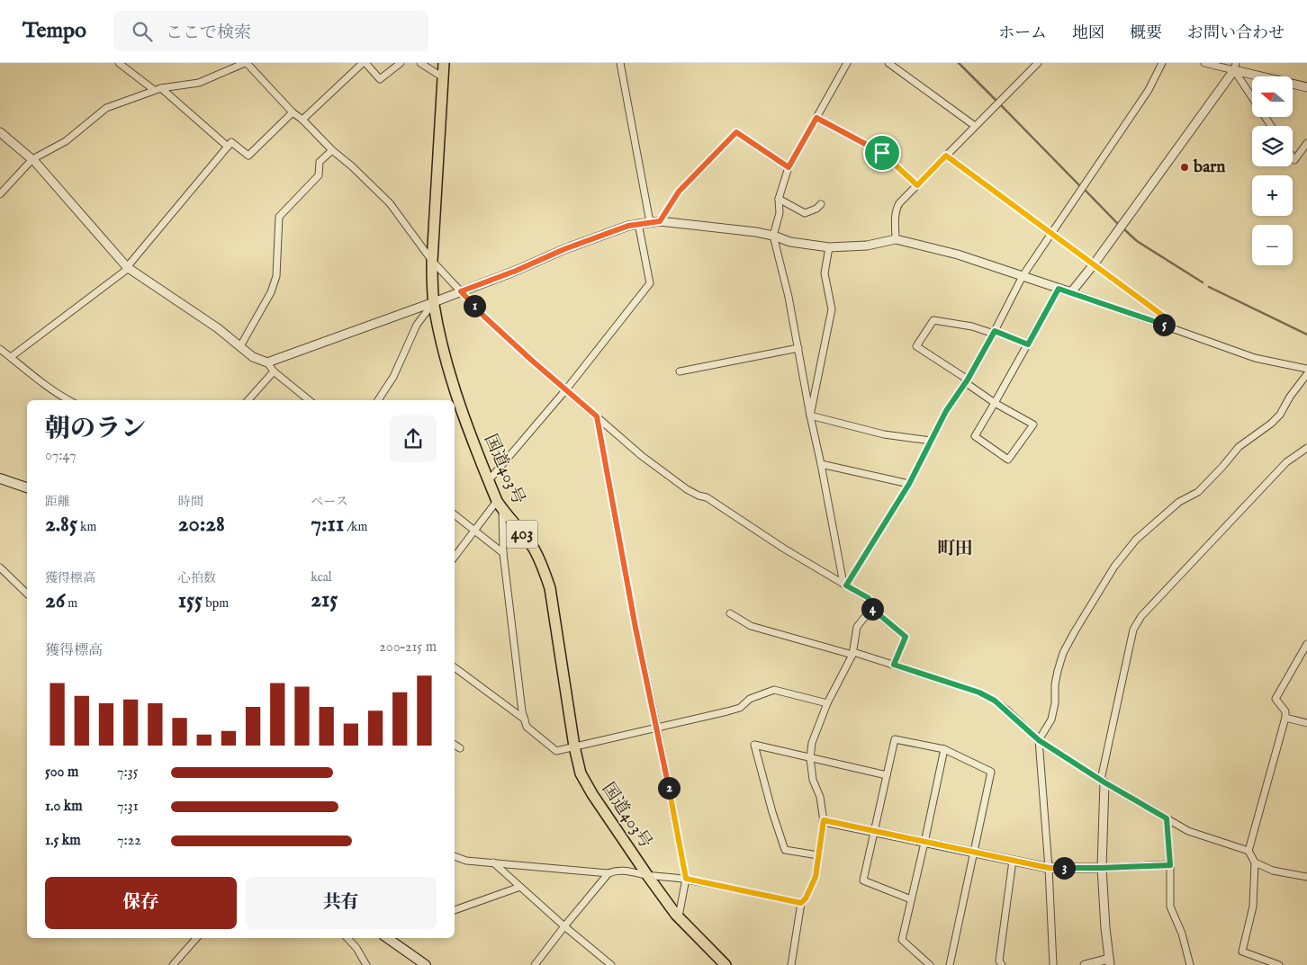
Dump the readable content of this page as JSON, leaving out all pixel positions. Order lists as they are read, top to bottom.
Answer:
{
  "streets": {
    "highway": ["国道403号", "403"]
  },
  "districts": ["町田"],
  "places": ["barn"],
  "north": "left",
  "page": {
    "header": "Tempo",
    "search": "ここで検索",
    "nav": [
      "ホーム",
      "地図",
      "概要",
      "お問い合わせ"
    ],
    "map_buttons": ["+", "−"],
    "pins": [
      "1",
      "5",
      "4",
      "2",
      "3"
    ],
    "heading": ["朝のラン", "07:47"],
    "stats": [
      ["距離", "2.85 km"],
      ["時間", "20:28"],
      ["ペース", "7:11 /km"],
      ["獲得標高", "26 m"],
      ["心拍数", "155 bpm"],
      ["kcal", "215"]
    ],
    "chart": ["獲得標高", "200–215 m"],
    "list": [
      {
        "name": "500 m",
        "note": "7:35"
      },
      {
        "name": "1.0 km",
        "note": "7:31"
      },
      {
        "name": "1.5 km",
        "note": "7:22"
      }
    ],
    "buttons": ["保存", "共有"]
  }
}
